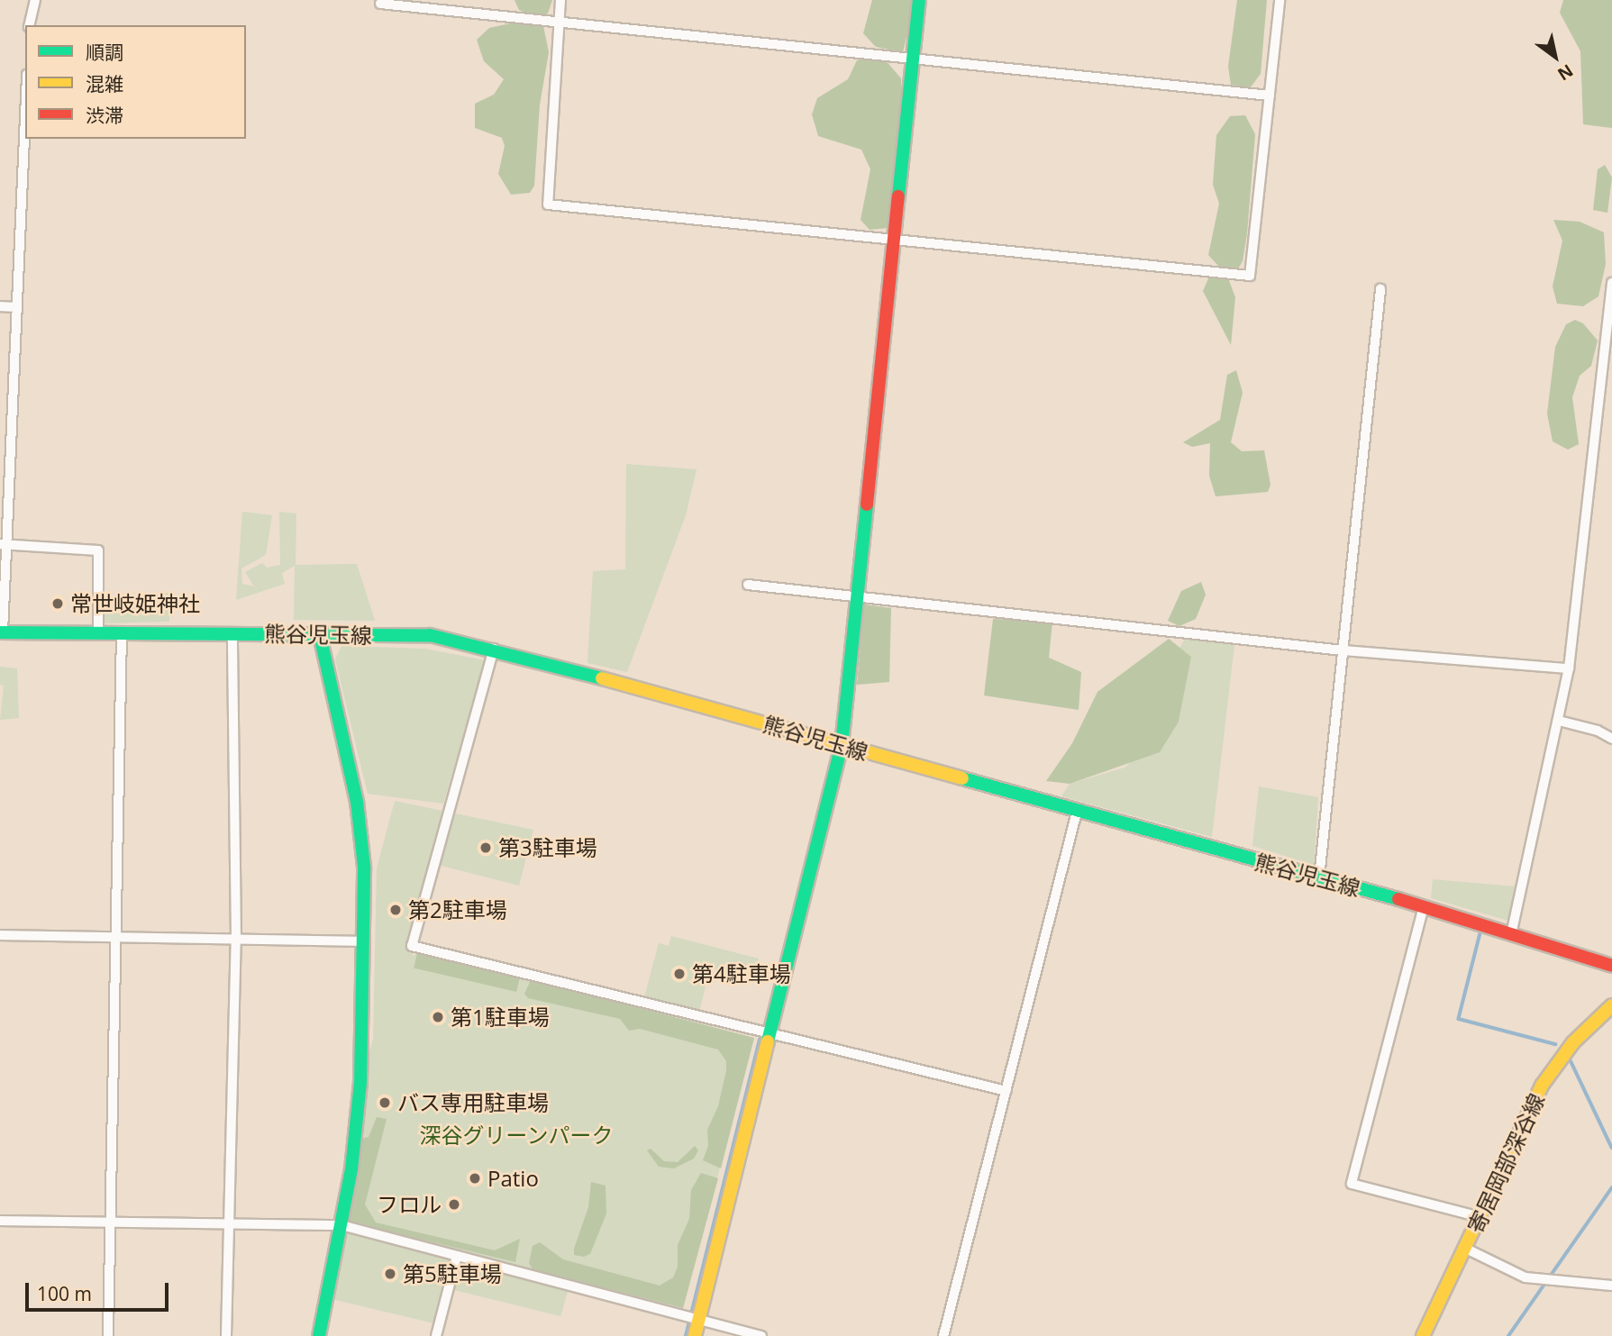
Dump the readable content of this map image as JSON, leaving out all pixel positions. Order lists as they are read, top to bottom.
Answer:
{
  "streets": {
    "street": ["熊谷児玉線", "寄居岡部深谷線"]
  },
  "parks": ["深谷グリーンパーク"],
  "places": [
    "常世岐姫神社",
    "第3駐車場",
    "第2駐車場",
    "第4駐車場",
    "第1駐車場",
    "バス専用駐車場",
    "Patio",
    "フロル",
    "第5駐車場"
  ],
  "legend": ["順調", "混雑", "渋滞"],
  "scale_bar": "100 m",
  "north": "bottom right"
}
